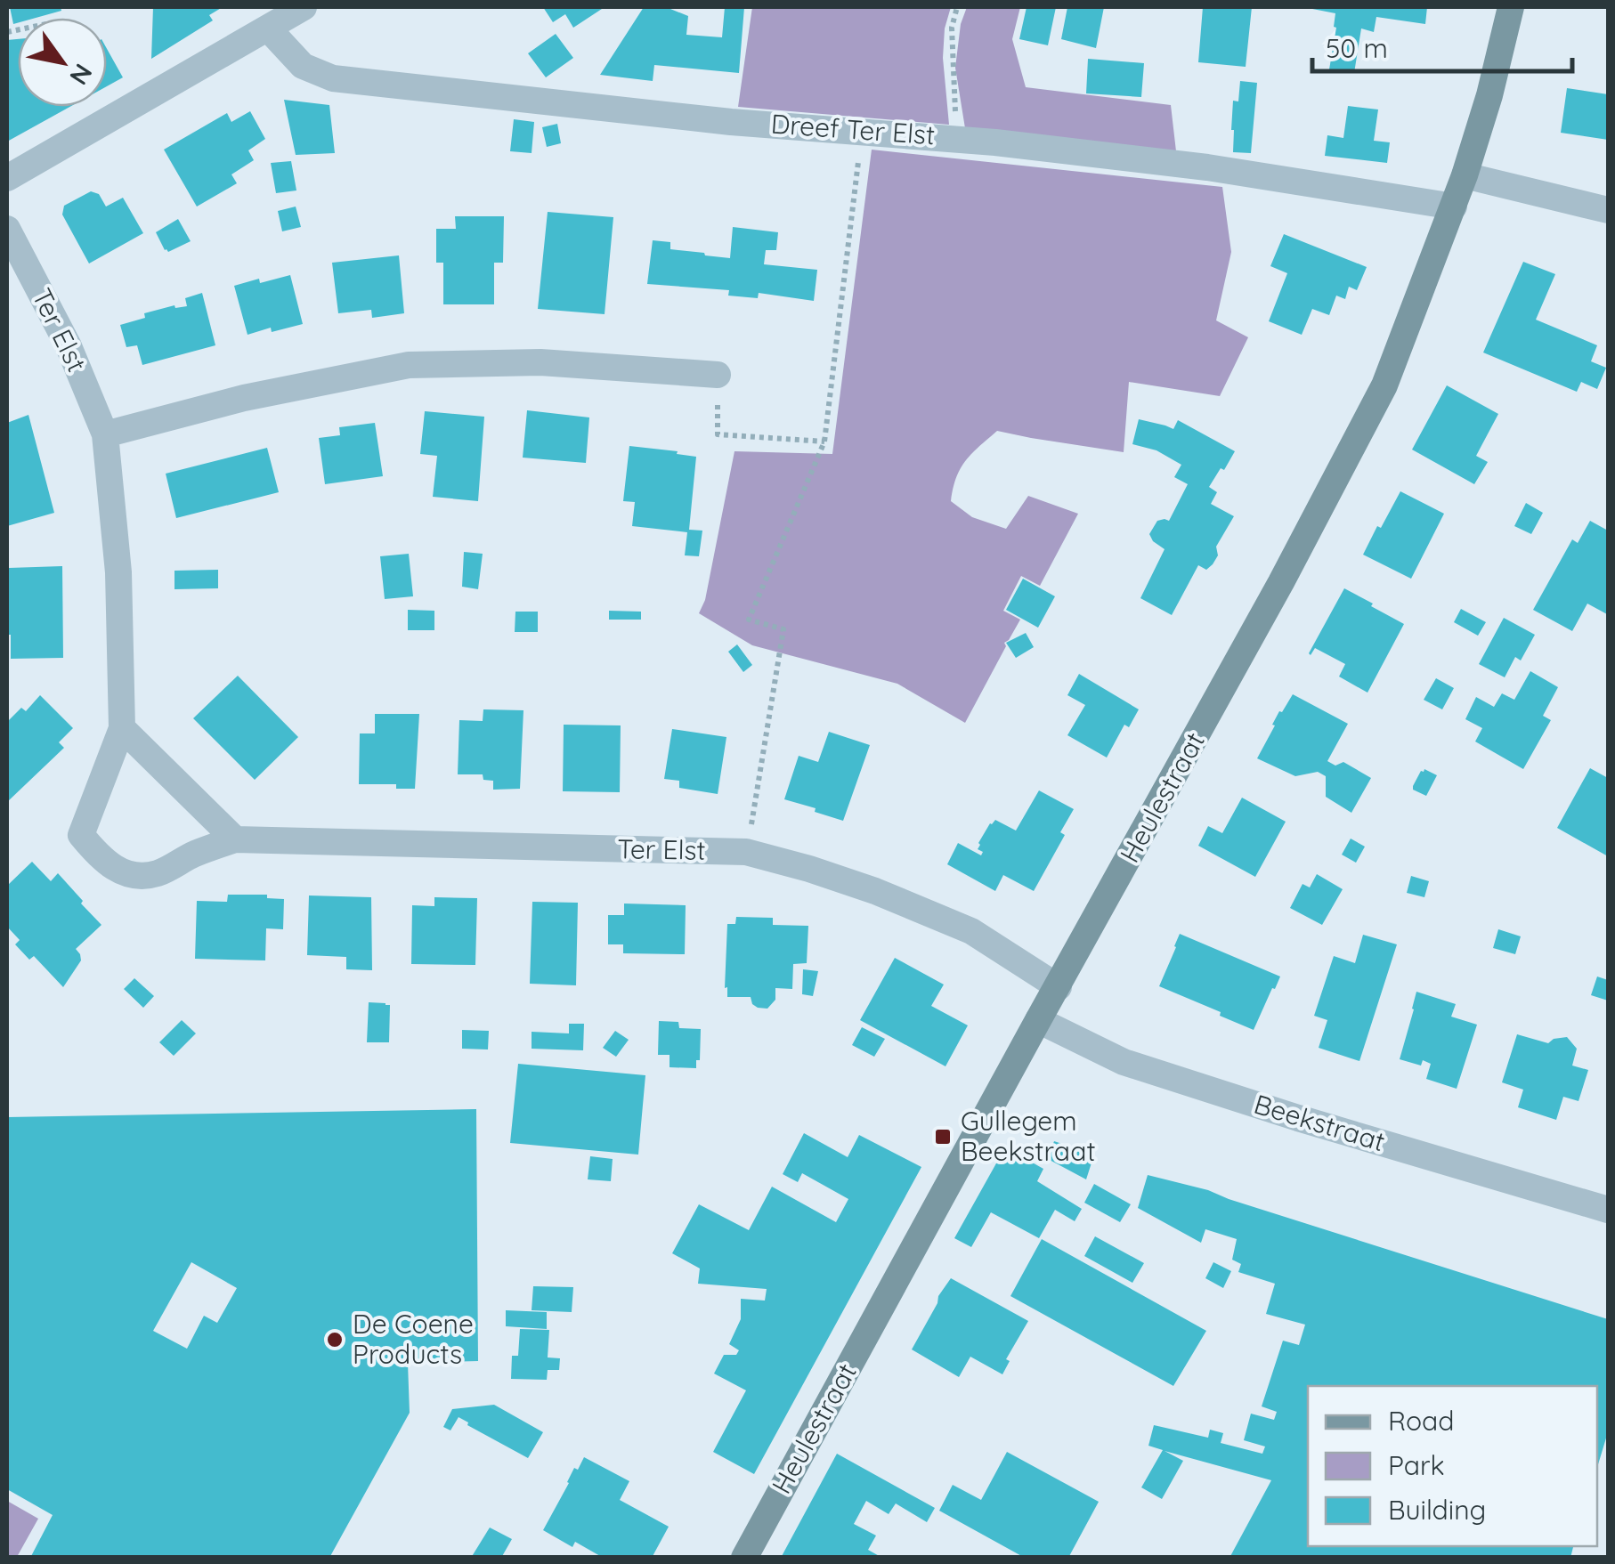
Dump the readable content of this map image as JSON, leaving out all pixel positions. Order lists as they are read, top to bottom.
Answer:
{
  "streets": {
    "street": [
      "Dreef Ter Elst",
      "Ter Elst",
      "Heulestraat",
      "Beekstraat"
    ]
  },
  "crossings": [
    ["Dreef Ter Elst", "Heulestraat"],
    ["Ter Elst", "Heulestraat"],
    ["Heulestraat", "Beekstraat"]
  ],
  "places": {
    "transit": ["Gullegem Beekstraat"],
    "other": ["De Coene Products"]
  },
  "legend": ["Road", "Park", "Building"],
  "scale_bar": "50 m",
  "north": "bottom right"
}
